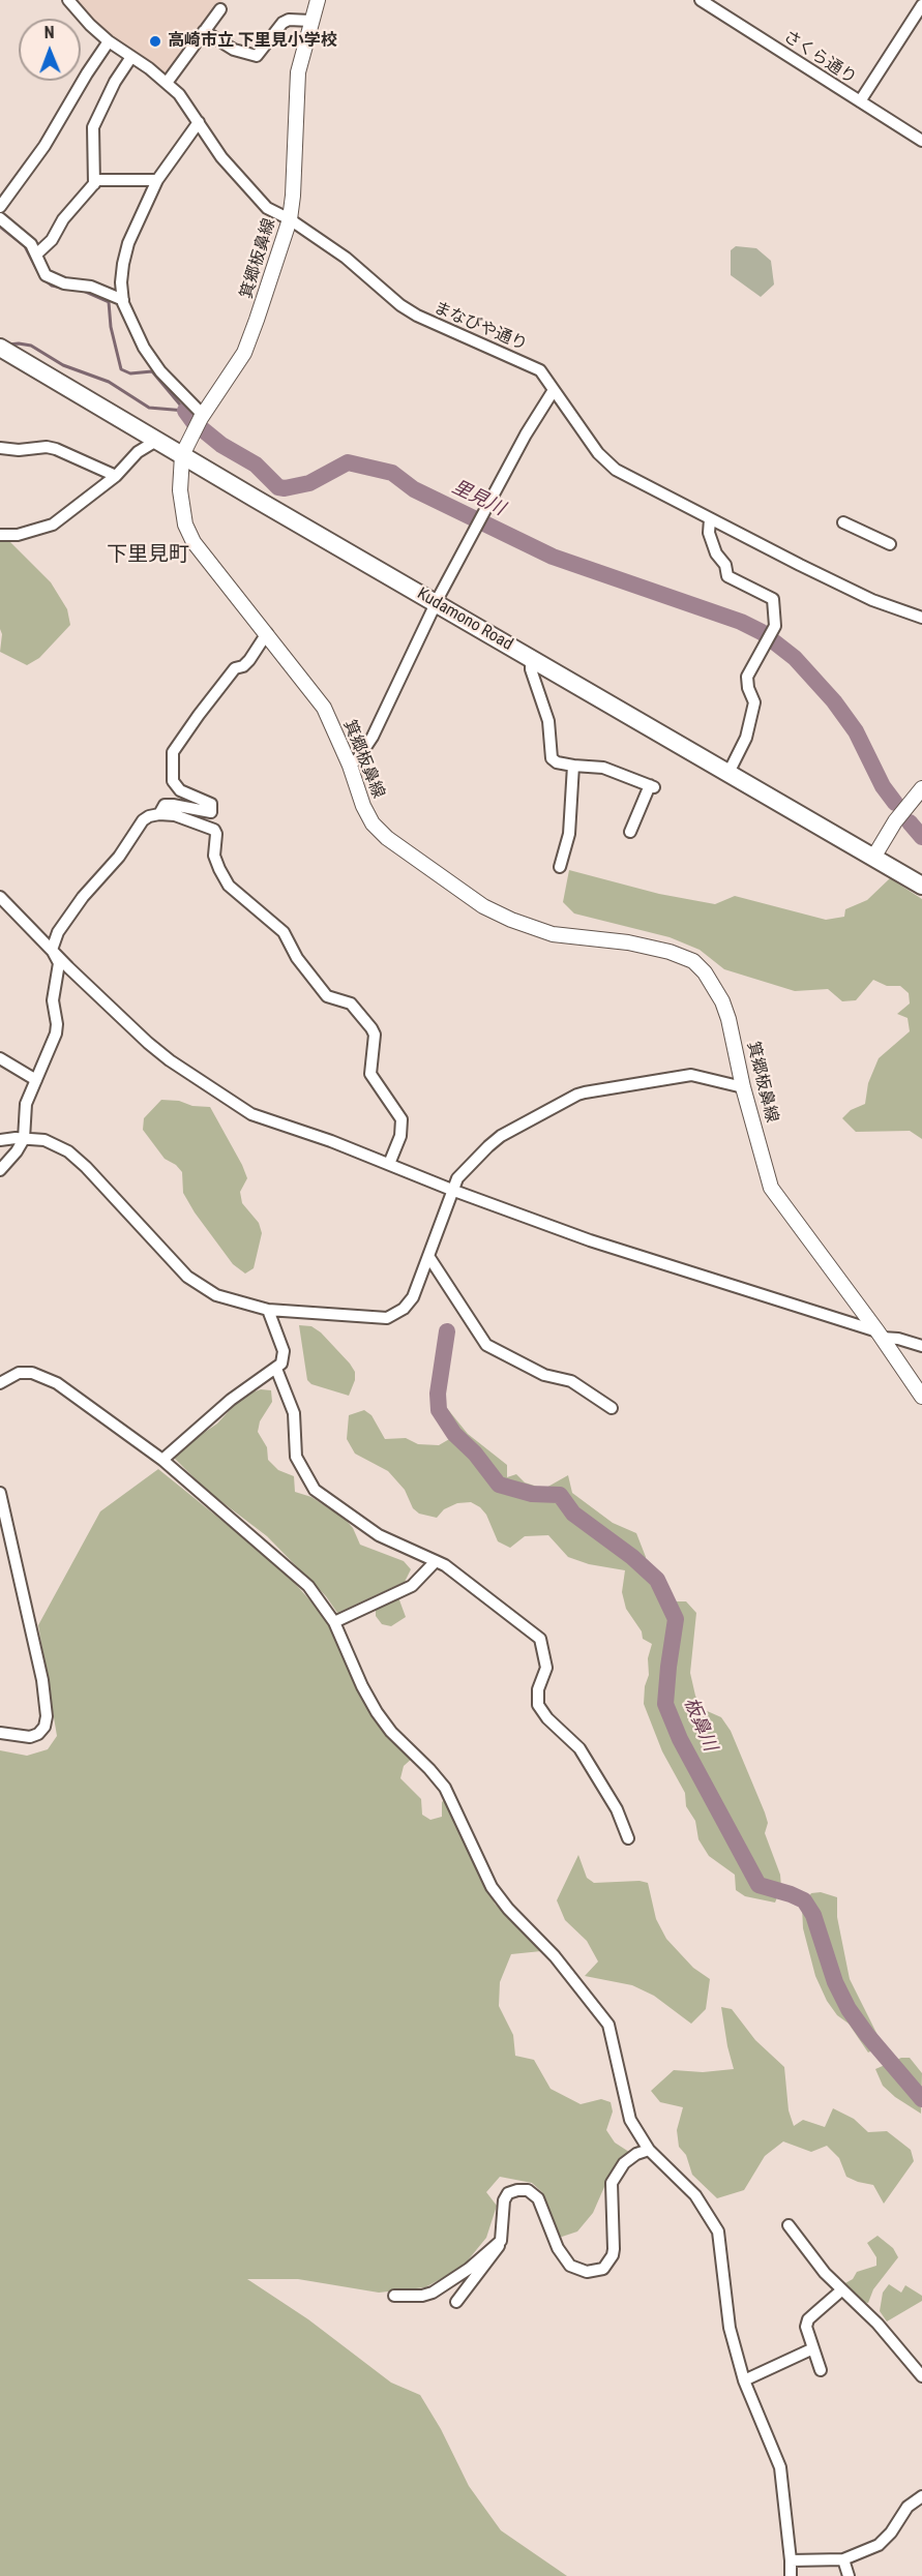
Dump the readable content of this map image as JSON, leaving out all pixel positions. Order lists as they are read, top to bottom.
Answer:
{
  "streets": {
    "highway": ["Kudamono Road"],
    "main road": ["箕郷板鼻線"],
    "street": ["さくら通り", "まなびや通り"]
  },
  "crossings": [
    ["箕郷板鼻線", "まなびや通り"],
    ["箕郷板鼻線", "Kudamono Road"]
  ],
  "districts": ["下里見町"],
  "water": ["里見川", "板鼻川"],
  "places": ["高崎市立 下里見小学校"],
  "north": "top"
}
